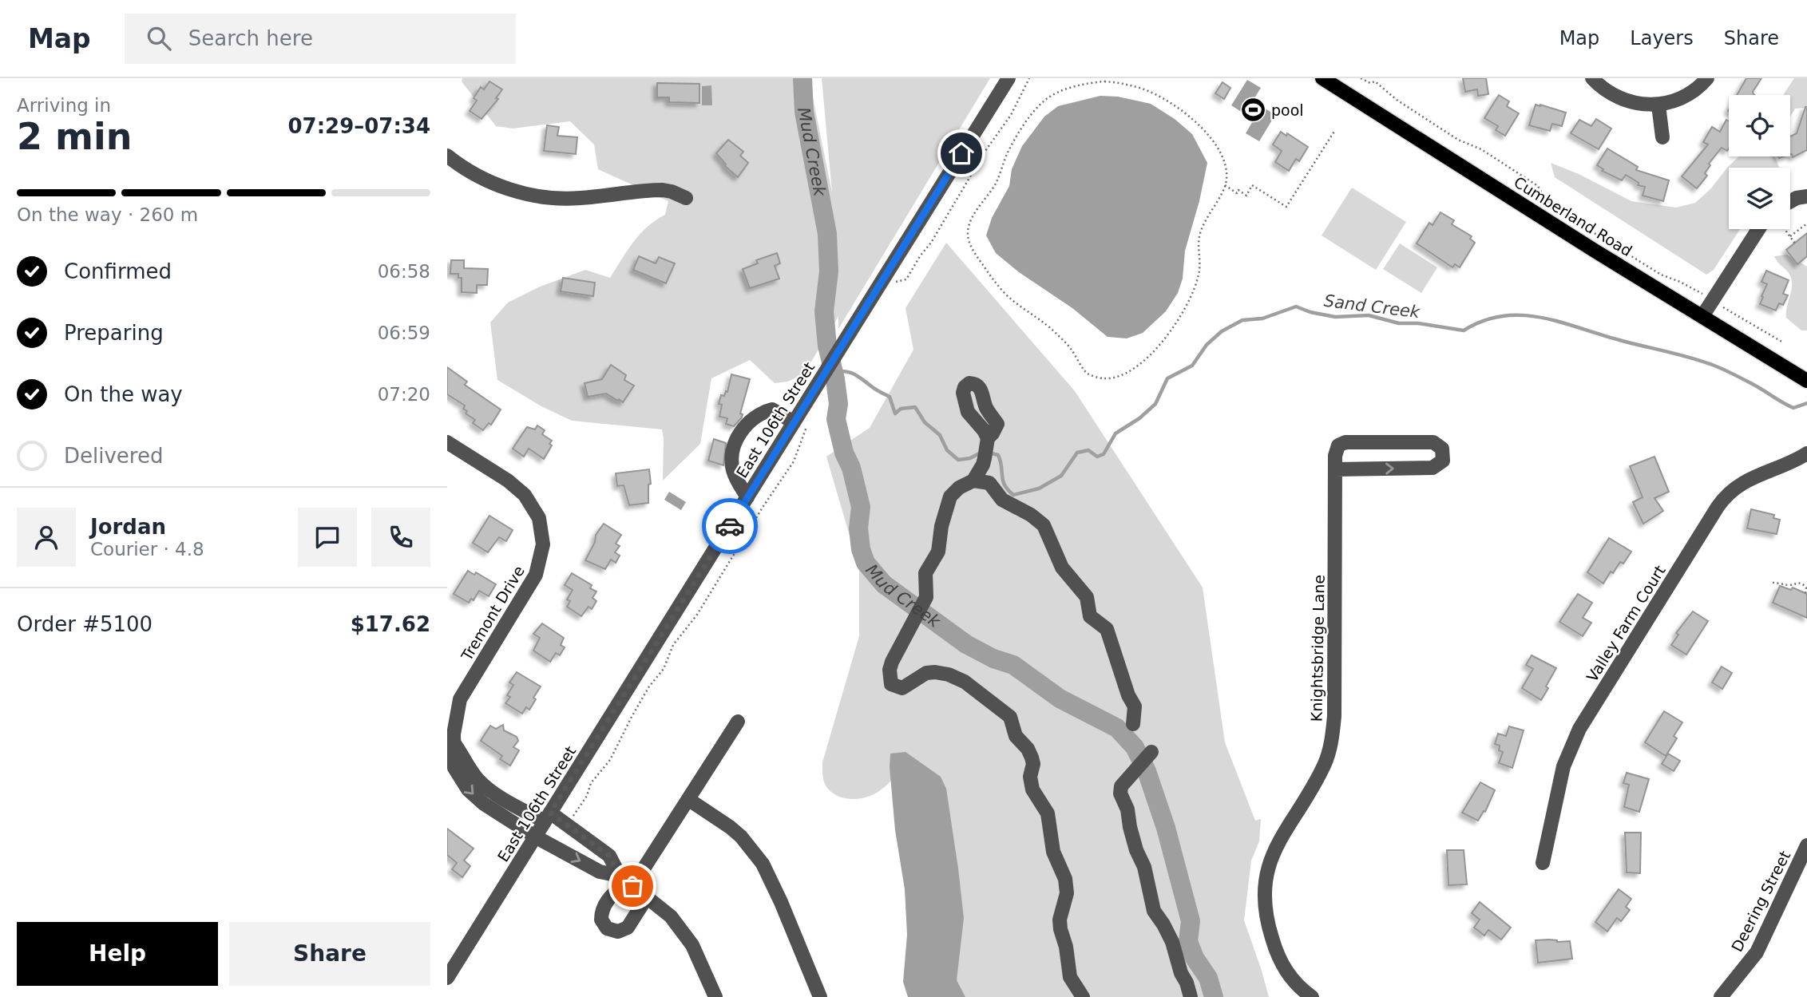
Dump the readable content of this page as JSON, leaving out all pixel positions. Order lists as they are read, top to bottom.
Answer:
{
  "streets": {
    "main road": ["Cumberland Road"],
    "street": [
      "East 106th Street",
      "Tremont Drive",
      "Valley Farm Court",
      "Knightsbridge Lane",
      "Deering Street"
    ]
  },
  "crossings": [
    ["East 106th Street", "Tremont Drive"]
  ],
  "water": ["Mud Creek", "Sand Creek"],
  "places": {
    "sports": ["pool"]
  },
  "page": {
    "header": "Map",
    "search": "Search here",
    "nav": ["Map", "Layers", "Share"],
    "heading": ["2 min", "Arriving in", "07:29–07:34"],
    "panel": [
      "Jordan",
      "Courier · 4.8",
      "Order #5100",
      "$17.62"
    ],
    "bar": "On the way · 260 m",
    "list": [
      ["Confirmed", "06:58"],
      ["Preparing", "06:59"],
      ["On the way", "07:20"],
      "Delivered"
    ],
    "buttons": ["Help", "Share"]
  }
}
